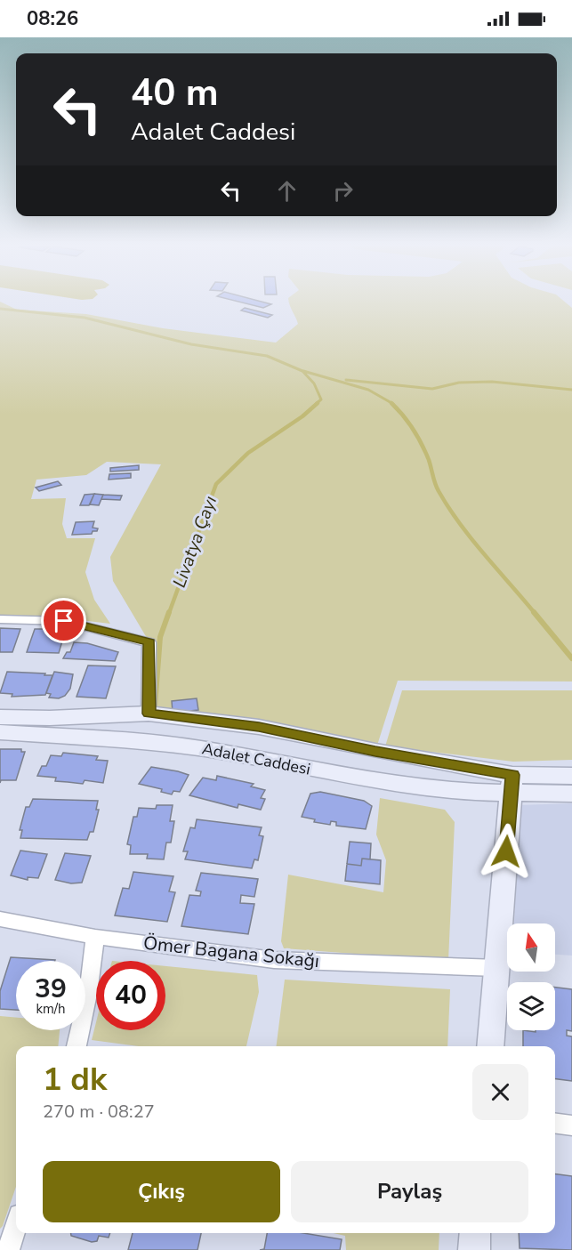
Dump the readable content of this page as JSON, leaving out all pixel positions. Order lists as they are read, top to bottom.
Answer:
{
  "streets": {
    "street": ["Adalet Caddesi", "Ömer Bagana Sokağı"]
  },
  "water": ["Livatya Çayı"],
  "north": "top",
  "page": {
    "status": "08:26",
    "turn": ["40 m", "Adalet Caddesi"],
    "speed": "39 km/h",
    "limit": "40",
    "heading": ["1 dk", "270 m · 08:27"],
    "buttons": ["Çıkış", "Paylaş"]
  }
}
